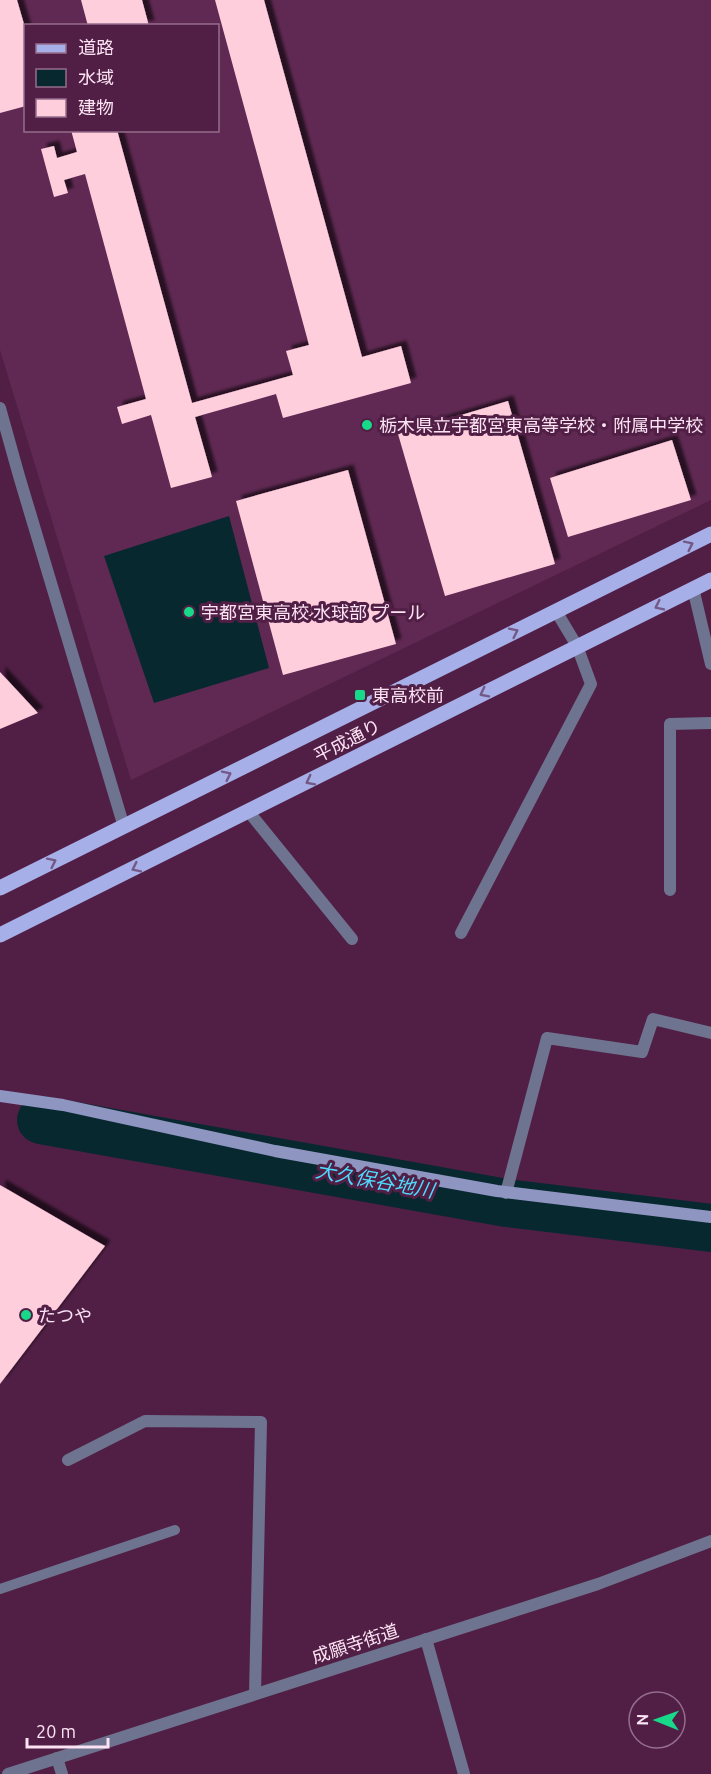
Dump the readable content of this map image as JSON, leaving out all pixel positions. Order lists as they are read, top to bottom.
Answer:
{
  "streets": {
    "main road": ["平成通り"],
    "street": ["成願寺街道"]
  },
  "water": ["大久保谷地川"],
  "places": {
    "other": ["栃木県立宇都宮東高等学校・附属中学校", "宇都宮東高校 水球部 プール", "たつや"],
    "transit": ["東高校前"]
  },
  "legend": ["道路", "水域", "建物"],
  "scale_bar": "20 m",
  "north": "left"
}
